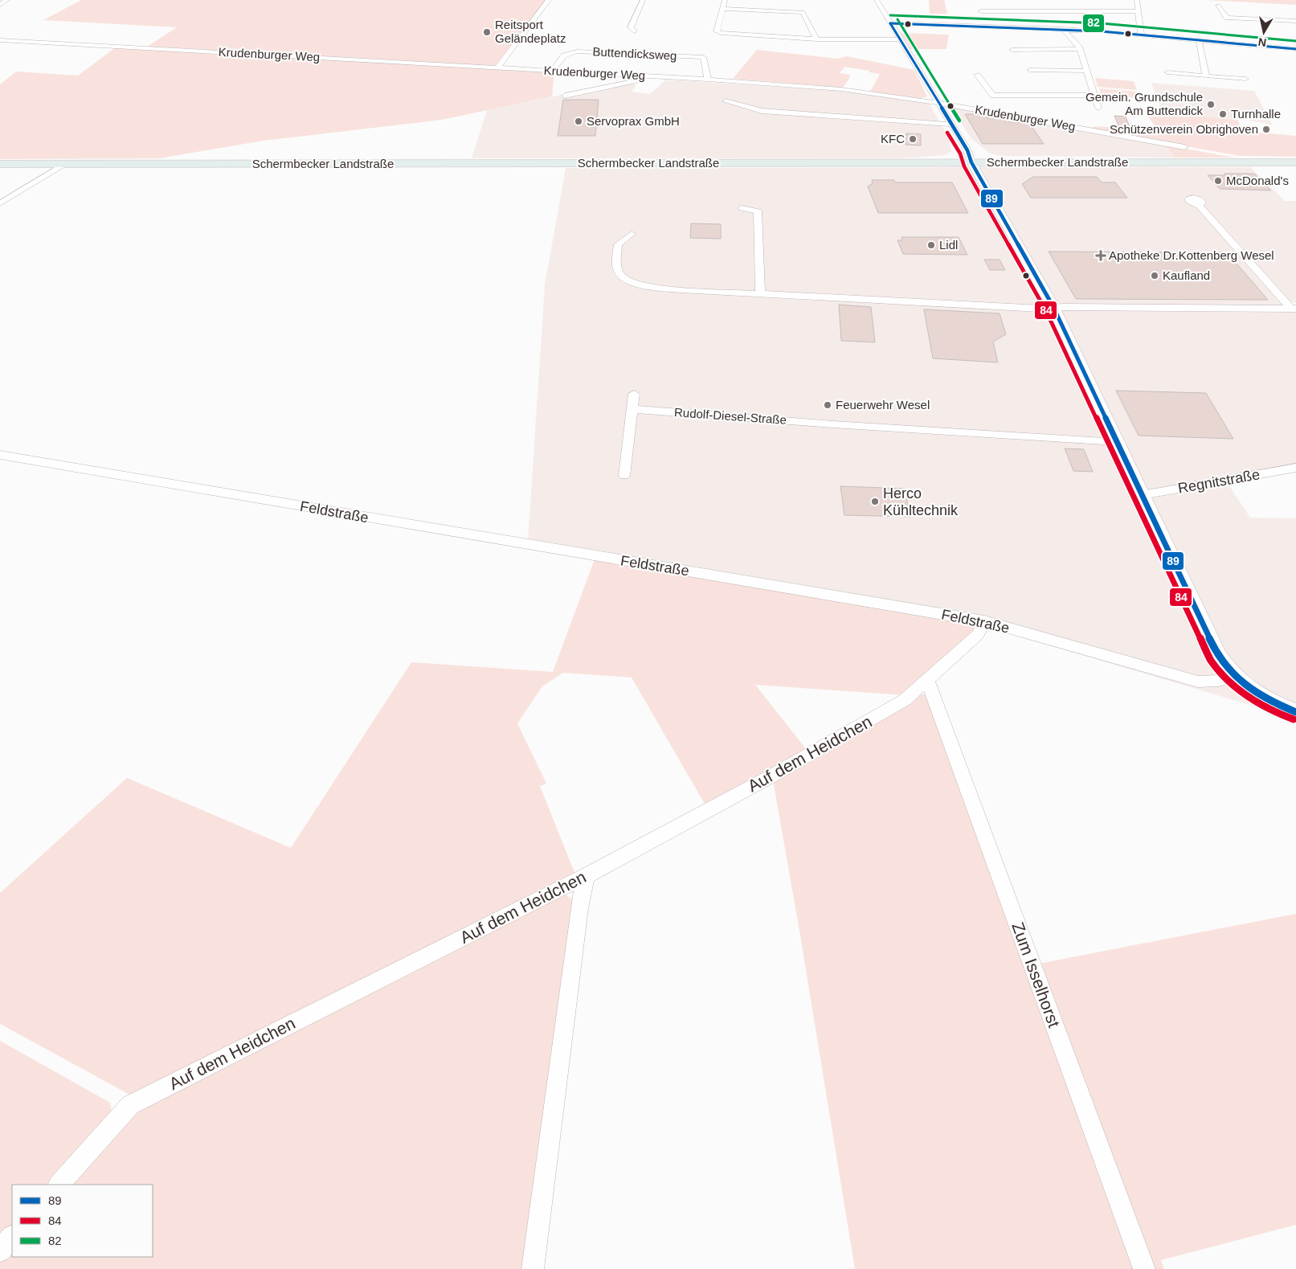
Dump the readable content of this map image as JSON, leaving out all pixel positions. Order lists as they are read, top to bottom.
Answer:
{
  "streets": {
    "main road": ["Schermbecker Landstraße"],
    "street": [
      "Buttendicksweg",
      "Krudenburger Weg",
      "Rudolf-Diesel-Straße",
      "Regnitstraße",
      "Feldstraße",
      "Auf dem Heidchen",
      "Zum Isselhorst"
    ]
  },
  "crossings": [
    ["Buttendicksweg", "Krudenburger Weg"],
    ["Feldstraße", "Auf dem Heidchen"],
    ["Auf dem Heidchen", "Zum Isselhorst"]
  ],
  "places": {
    "other": [
      "Reitsport Geländeplatz",
      "Gemein. Grundschule Am Buttendick",
      "Turnhalle",
      "Servoprax GmbH",
      "Schützenverein Obrighoven",
      "KFC",
      "McDonald's",
      "Lidl",
      "Kaufland",
      "Feuerwehr Wesel",
      "Herco Kühltechnik"
    ],
    "health": ["Apotheke Dr.Kottenberg Wesel"]
  },
  "lines": ["transit line 82", "transit line 89", "transit line 84"],
  "legend": ["89", "84", "82"],
  "north": "bottom"
}
